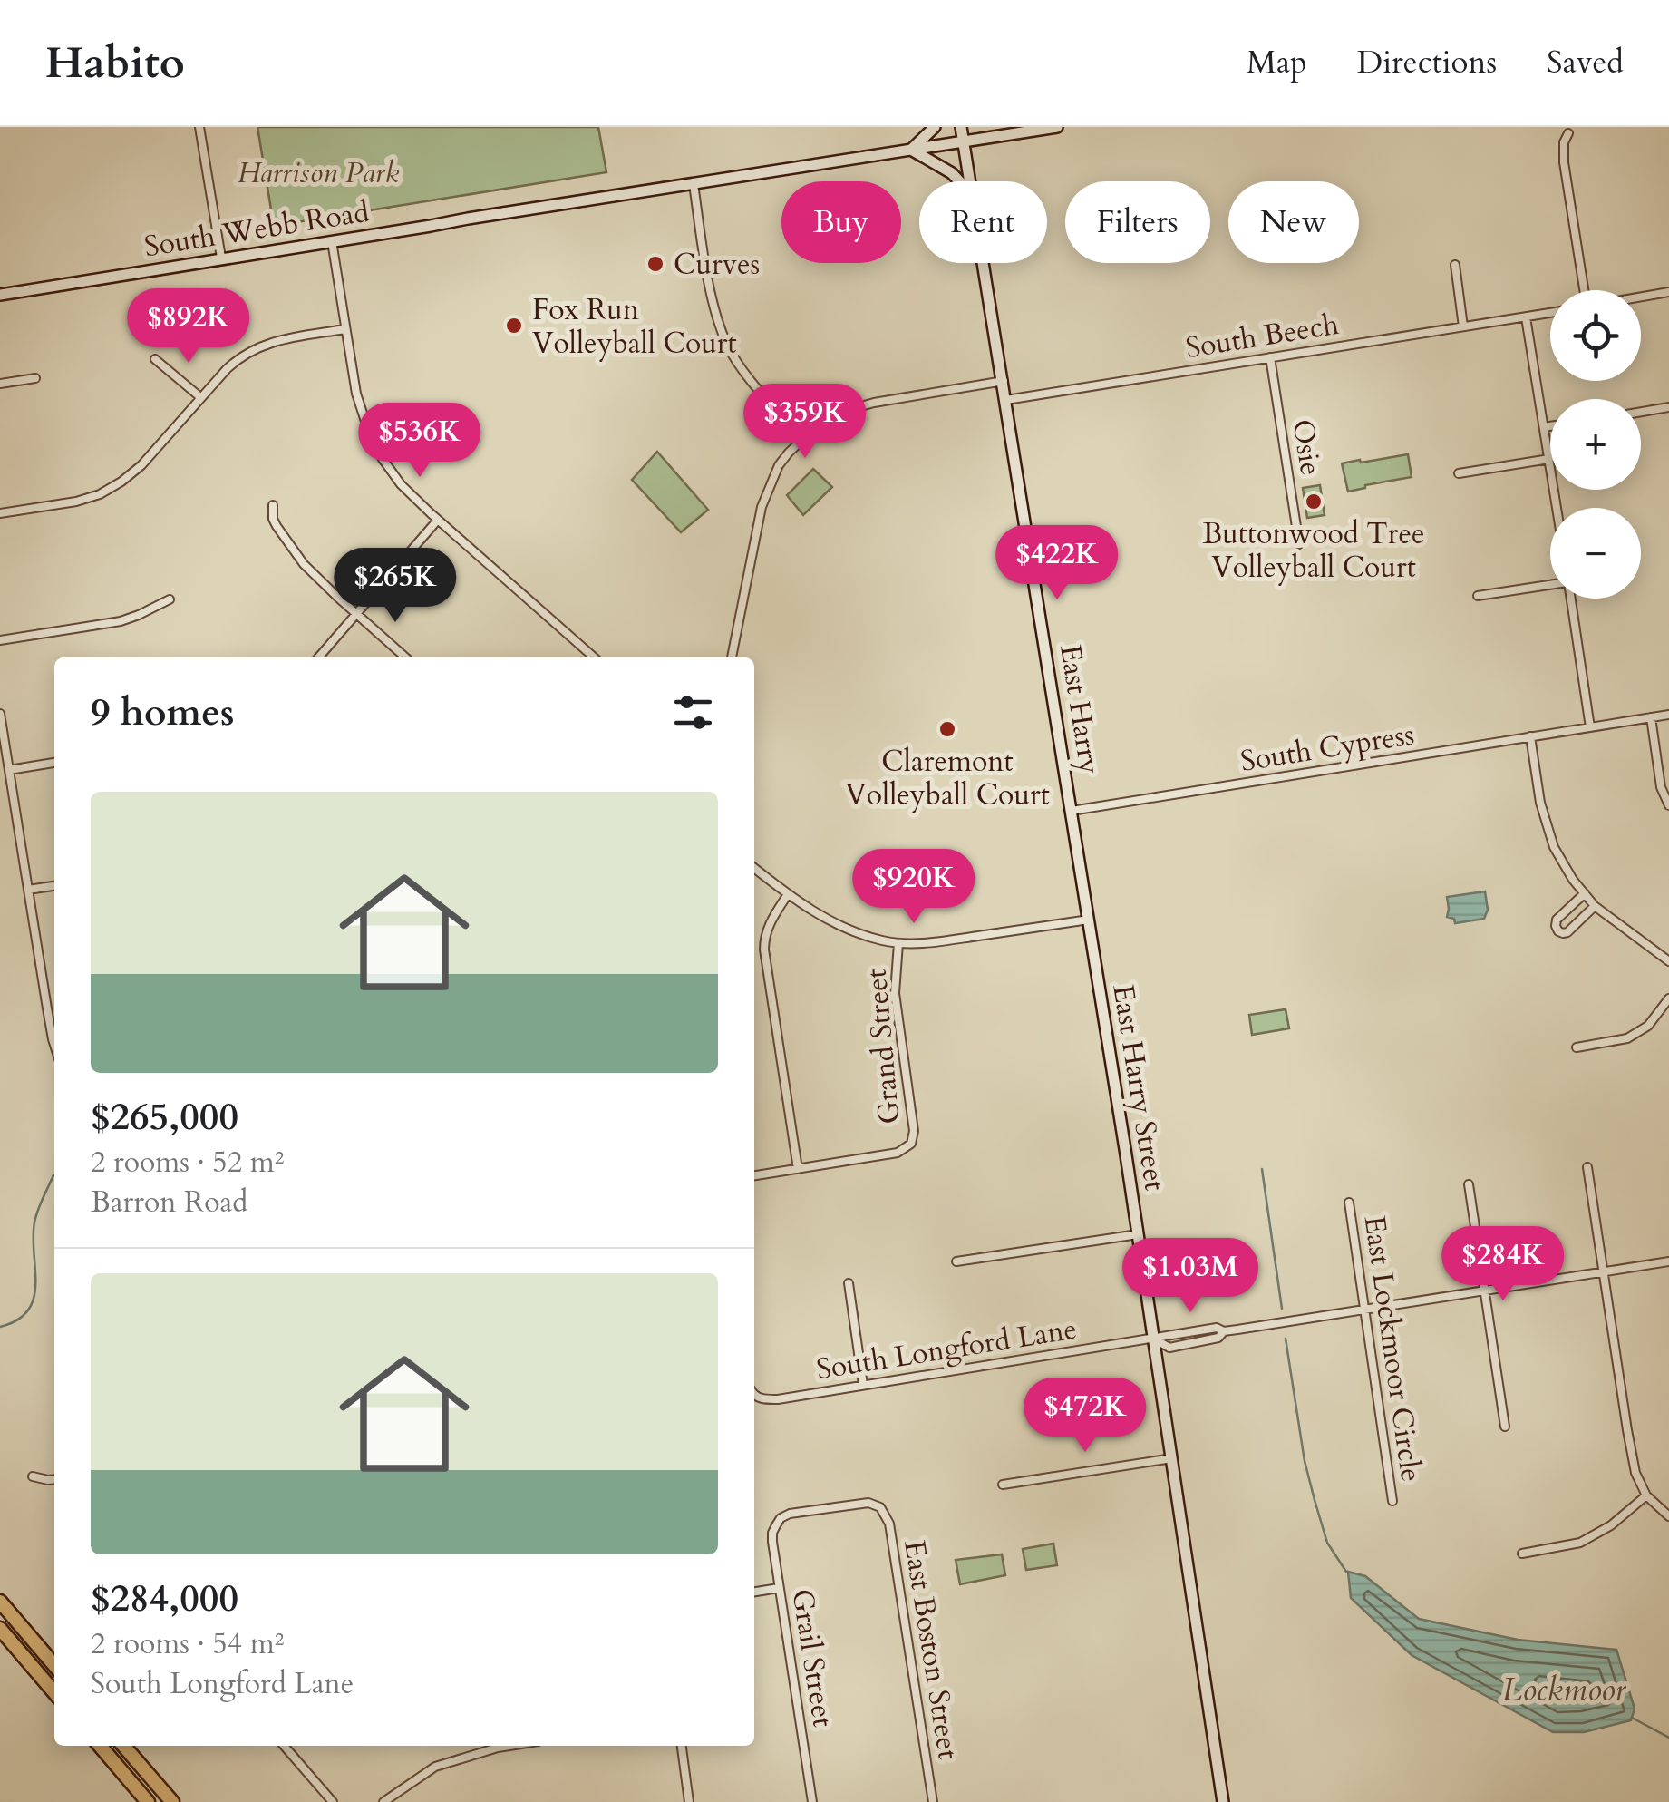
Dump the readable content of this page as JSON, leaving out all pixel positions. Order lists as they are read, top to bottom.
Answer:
{
  "streets": {
    "main road": ["South Webb Road", "East Harry", "East Harry Street"],
    "street": [
      "South Beech",
      "Osie",
      "South Cypress",
      "Grand Street",
      "South Longford Lane",
      "East Lockmoor Circle",
      "East Boston Street",
      "Grail Street"
    ]
  },
  "crossings": [
    ["South Beech", "Osie"],
    ["South Beech", "East Harry"],
    ["East Harry", "South Cypress"],
    ["East Harry", "East Harry Street"],
    ["South Cypress", "East Harry Street"],
    ["East Harry Street", "South Longford Lane"],
    ["South Longford Lane", "East Lockmoor Circle"],
    ["East Boston Street", "Grail Street"]
  ],
  "water": ["Lockmoor"],
  "parks": ["Harrison Park"],
  "places": [
    "Curves",
    "Fox Run Volleyball Court",
    "Buttonwood Tree Volleyball Court",
    "Claremont Volleyball Court"
  ],
  "page": {
    "header": "Habito",
    "nav": ["Map", "Directions", "Saved"],
    "chip": [
      "Buy",
      "Rent",
      "Filters",
      "New"
    ],
    "price": [
      "$892K",
      "$359K",
      "$536K",
      "$422K",
      "$265K",
      "$920K",
      "$284K",
      "$1.03M",
      "$472K"
    ],
    "map_buttons": ["+", "−"],
    "heading": "9 homes",
    "list": [
      {
        "name": "$265,000",
        "note": "2 rooms · 52 m² · Barron Road"
      },
      {
        "name": "$284,000",
        "note": "2 rooms · 54 m² · South Longford Lane"
      }
    ]
  }
}
